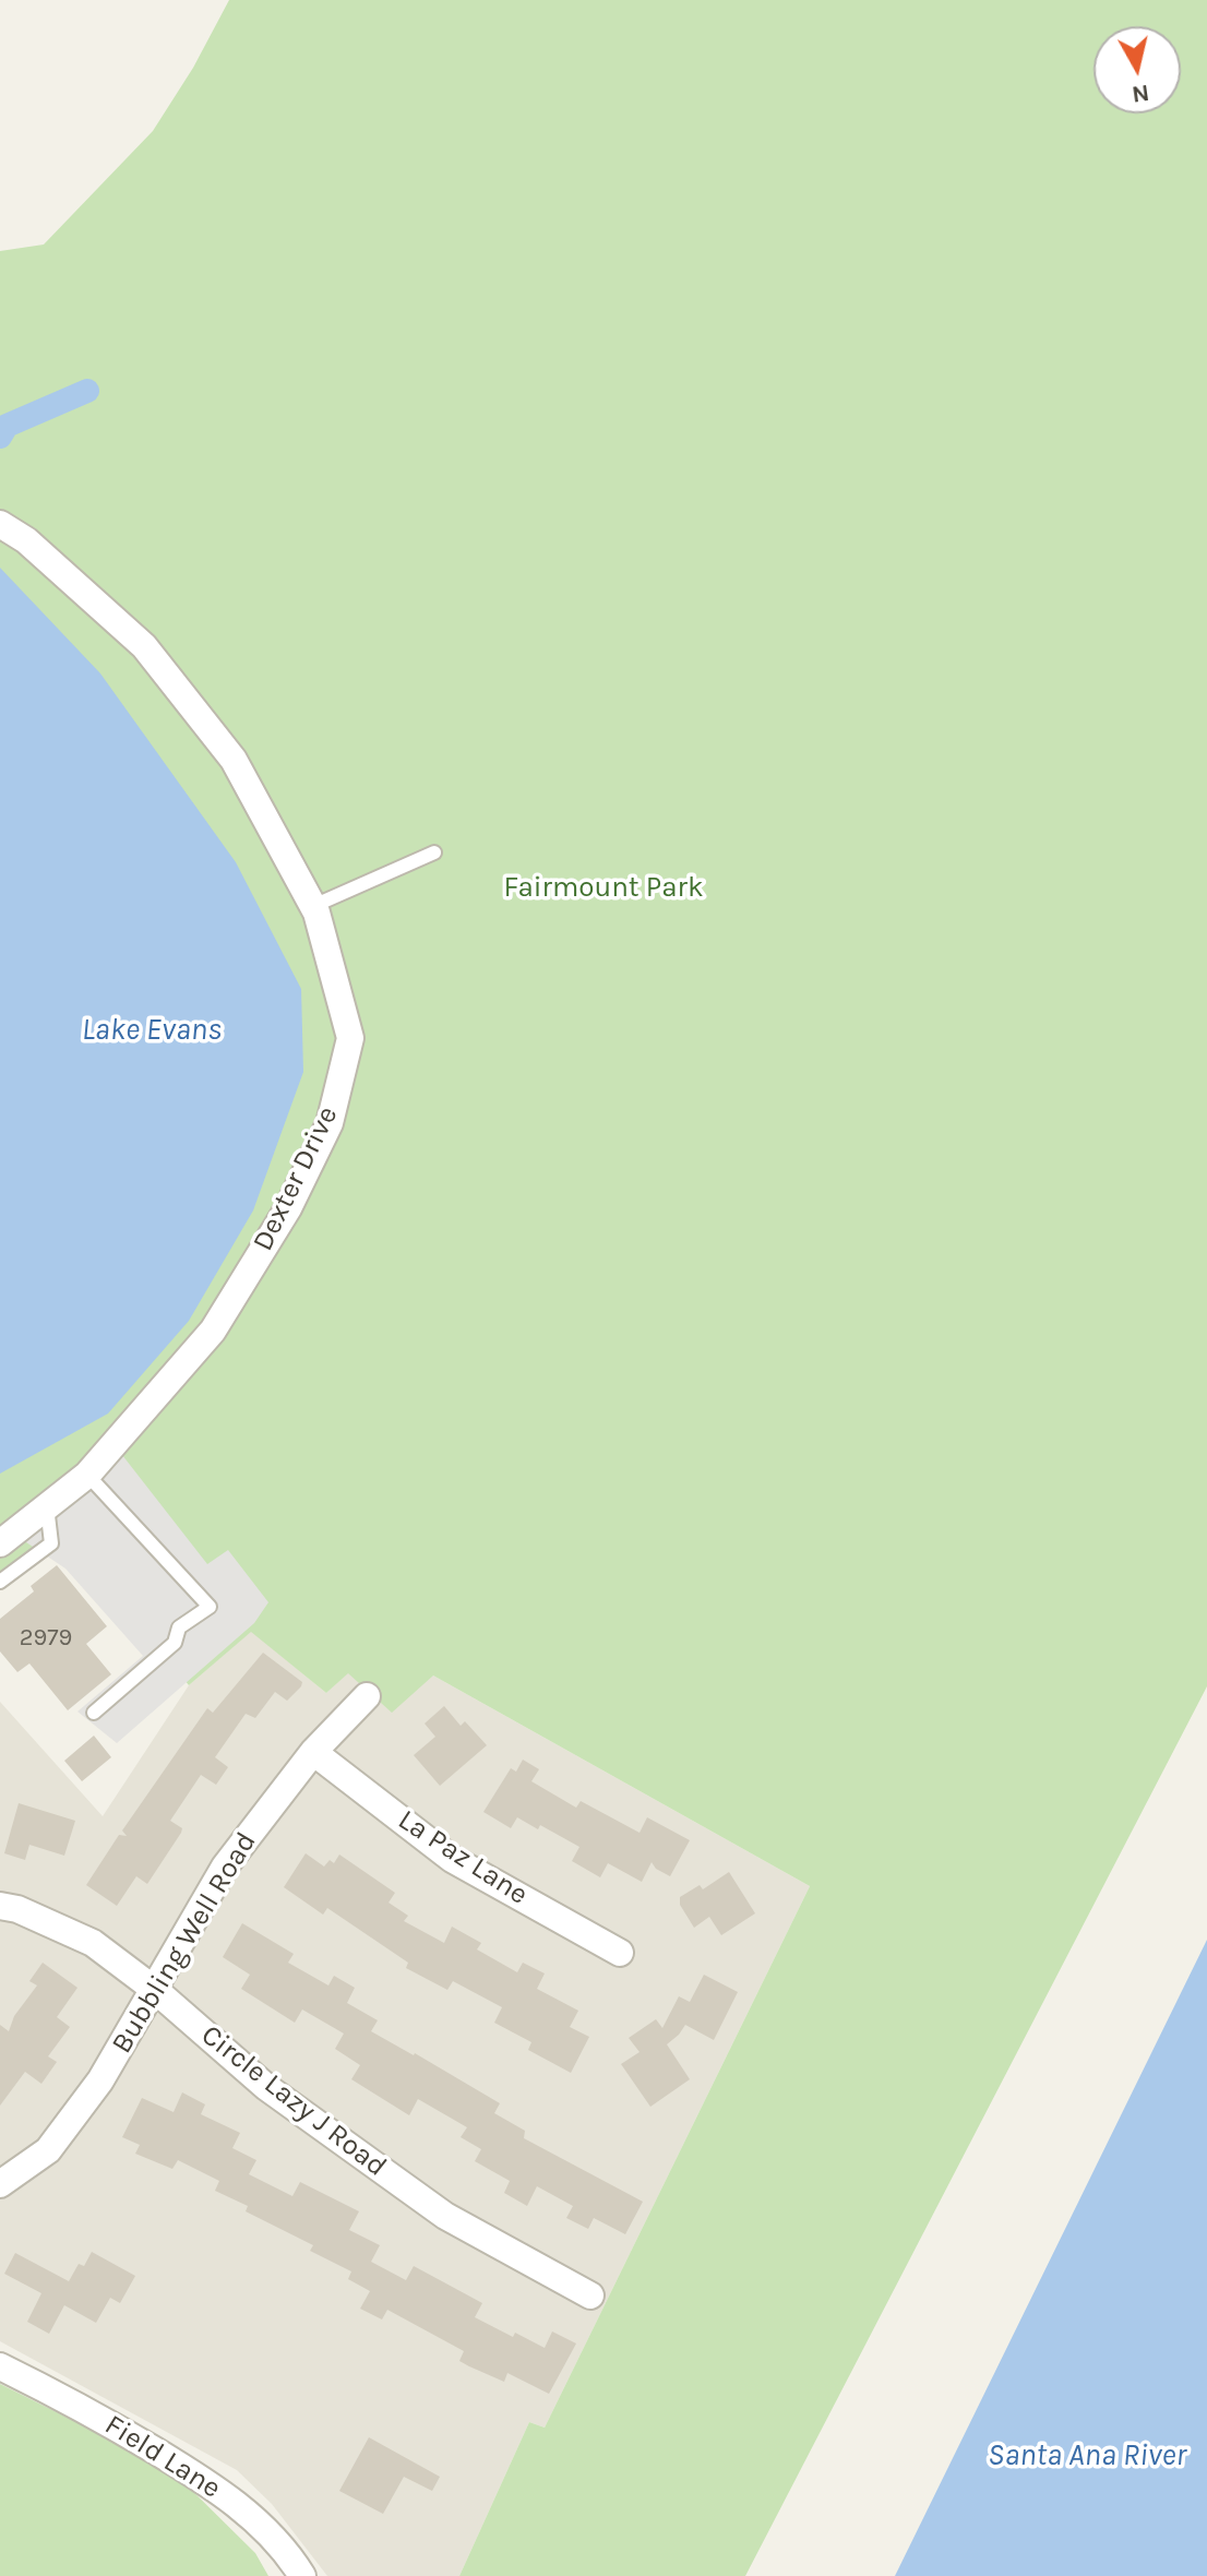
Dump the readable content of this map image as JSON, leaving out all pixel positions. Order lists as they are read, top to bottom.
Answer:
{
  "streets": {
    "street": [
      "Dexter Drive",
      "La Paz Lane",
      "Bubbling Well Road",
      "Circle Lazy J Road",
      "Field Lane"
    ]
  },
  "crossings": [
    ["La Paz Lane", "Bubbling Well Road"],
    ["Bubbling Well Road", "Circle Lazy J Road"]
  ],
  "water": ["Lake Evans", "Santa Ana River"],
  "parks": ["Fairmount Park"],
  "house_numbers": ["2979"],
  "north": "bottom"
}
